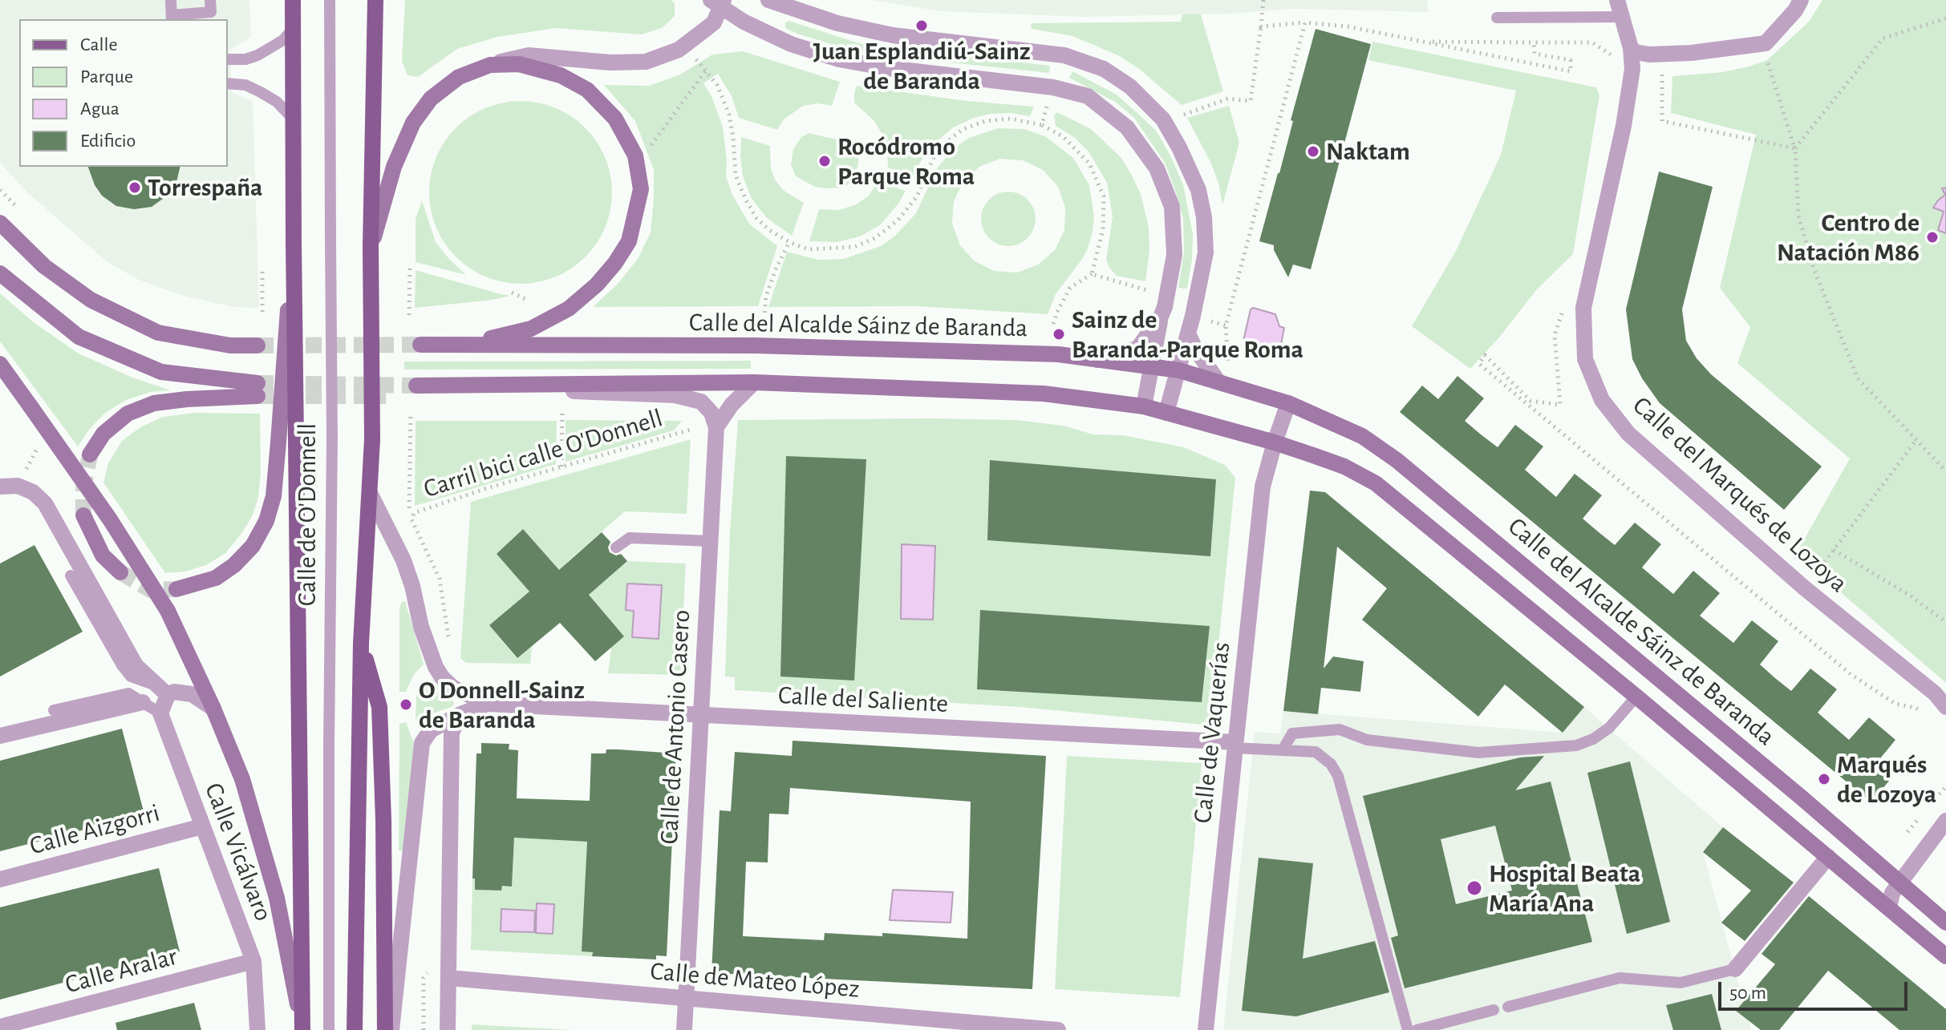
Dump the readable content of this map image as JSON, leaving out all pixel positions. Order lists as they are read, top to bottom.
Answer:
{
  "streets": {
    "main road": ["Calle de O'Donnell"],
    "street": [
      "Calle del Alcalde Sáinz de Baranda",
      "Calle del Marqués de Lozoya",
      "Calle del Saliente",
      "Calle de Antonio Casero",
      "Calle de Vaquerías",
      "Calle Aizgorri",
      "Calle Vicálvaro",
      "Calle Aralar",
      "Calle de Mateo López"
    ],
    "path": ["Carril bici calle O'Donnell"]
  },
  "crossings": [
    ["Calle del Alcalde Sáinz de Baranda", "Calle de Vaquerías"],
    ["Calle del Saliente", "Calle de Antonio Casero"],
    ["Calle del Saliente", "Calle de Vaquerías"],
    ["Calle de Antonio Casero", "Calle de Mateo López"],
    ["Calle Aizgorri", "Calle Vicálvaro"],
    ["Calle Vicálvaro", "Calle Aralar"]
  ],
  "places": [
    "Juan Esplandiú-Sainz de Baranda",
    "Naktam",
    "Rocódromo Parque Roma",
    "Torrespaña",
    "Centro de Natación M86",
    "Sainz de Baranda-Parque Roma",
    "O Donnell-Sainz de Baranda",
    "Marqués de Lozoya",
    "Hospital Beata María Ana"
  ],
  "legend": [
    "Calle",
    "Parque",
    "Agua",
    "Edificio"
  ],
  "scale_bar": "50 m"
}
